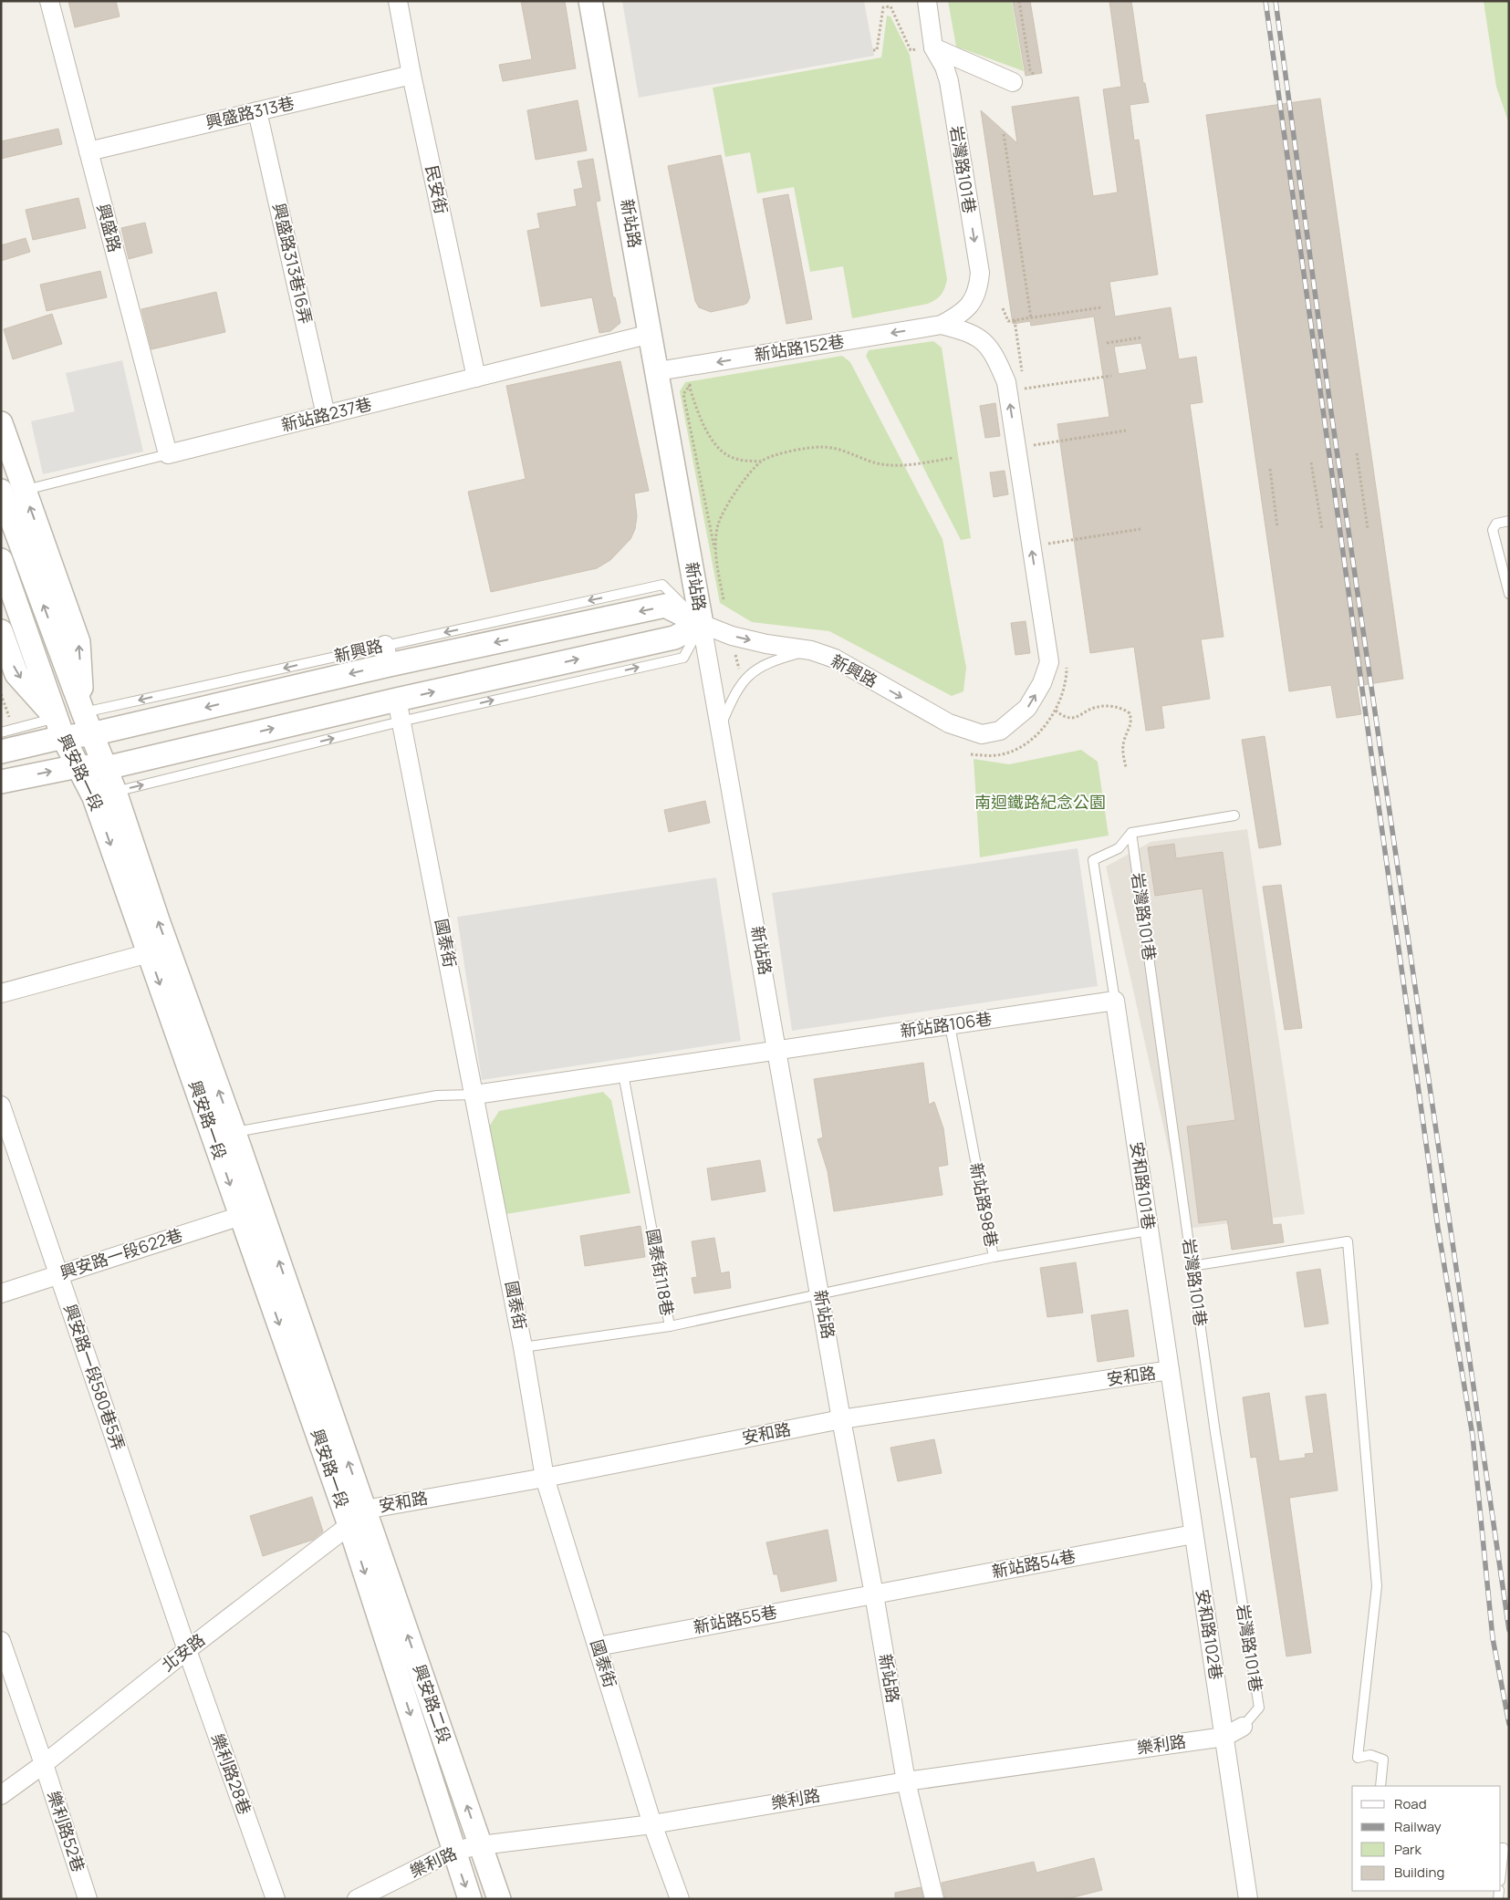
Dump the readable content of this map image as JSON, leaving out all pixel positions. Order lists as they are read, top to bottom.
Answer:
{
  "streets": {
    "street": [
      "興盛路313巷",
      "岩灣路101巷",
      "民安街",
      "新站路",
      "興盛路",
      "興盛路313巷16弄",
      "新站路152巷",
      "新站路237巷",
      "新興路",
      "興安路一段",
      "國泰街",
      "新站路106巷",
      "安和路101巷",
      "興安路一段622巷",
      "安和路",
      "興安路一段580巷5弄",
      "新站路54巷",
      "新站路55巷",
      "安和路102巷",
      "北安路",
      "興安路二段",
      "樂利路",
      "樂利路28巷",
      "樂利路52巷"
    ],
    "lane": ["新站路98巷", "國泰街118巷"]
  },
  "crossings": [
    ["興盛路313巷", "民安街"],
    ["興盛路313巷", "興盛路"],
    ["興盛路313巷", "興盛路313巷16弄"],
    ["岩灣路101巷", "新站路152巷"],
    ["岩灣路101巷", "新興路"],
    ["岩灣路101巷", "樂利路"],
    ["民安街", "新站路237巷"],
    ["新站路", "新站路152巷"],
    ["新站路", "新站路237巷"],
    ["新站路", "新興路"],
    ["新站路", "新站路106巷"],
    ["新站路", "安和路"],
    ["新站路", "新站路54巷"],
    ["新站路", "新站路55巷"],
    ["新站路", "樂利路"],
    ["興盛路", "新站路237巷"],
    ["興盛路313巷16弄", "新站路237巷"],
    ["新站路152巷", "新興路"],
    ["新站路237巷", "興安路一段"],
    ["新興路", "興安路一段"],
    ["興安路一段", "興安路一段622巷"],
    ["興安路一段", "安和路"],
    ["興安路一段", "北安路"],
    ["興安路一段", "興安路二段"],
    ["國泰街", "新站路106巷"],
    ["國泰街", "國泰街118巷"],
    ["國泰街", "安和路"],
    ["國泰街", "新站路55巷"],
    ["國泰街", "樂利路"],
    ["新站路106巷", "安和路101巷"],
    ["新站路106巷", "新站路98巷"],
    ["新站路106巷", "國泰街118巷"],
    ["安和路101巷", "新站路98巷"],
    ["安和路101巷", "安和路"],
    ["安和路101巷", "安和路102巷"],
    ["興安路一段622巷", "興安路一段580巷5弄"],
    ["安和路", "安和路102巷"],
    ["安和路", "北安路"],
    ["安和路", "興安路二段"],
    ["興安路一段580巷5弄", "北安路"],
    ["興安路一段580巷5弄", "樂利路28巷"],
    ["新站路54巷", "新站路55巷"],
    ["新站路54巷", "安和路102巷"],
    ["安和路102巷", "樂利路"],
    ["北安路", "興安路二段"],
    ["北安路", "樂利路28巷"],
    ["北安路", "樂利路52巷"],
    ["興安路二段", "樂利路"]
  ],
  "one_way": ["新站路152巷"],
  "parks": ["南迴鐵路紀念公園"],
  "legend": [
    "Road",
    "Railway",
    "Park",
    "Building"
  ]
}
